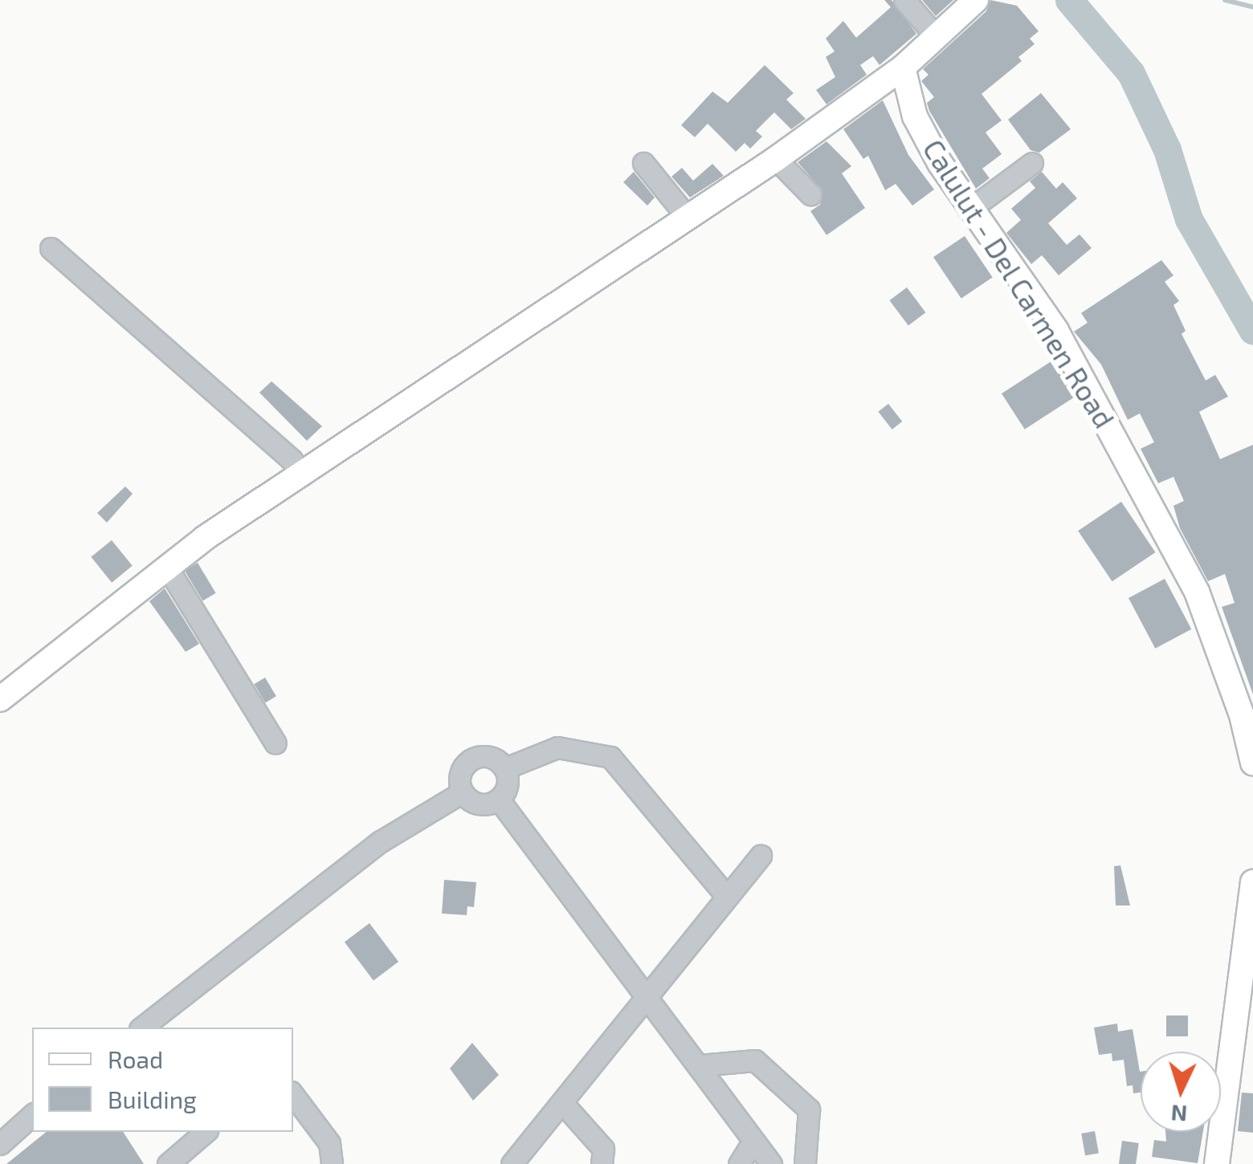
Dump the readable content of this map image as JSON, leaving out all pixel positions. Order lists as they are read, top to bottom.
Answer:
{
  "streets": {
    "main road": ["Calulut - Del Carmen Road"]
  },
  "legend": ["Road", "Building"],
  "north": "bottom"
}
